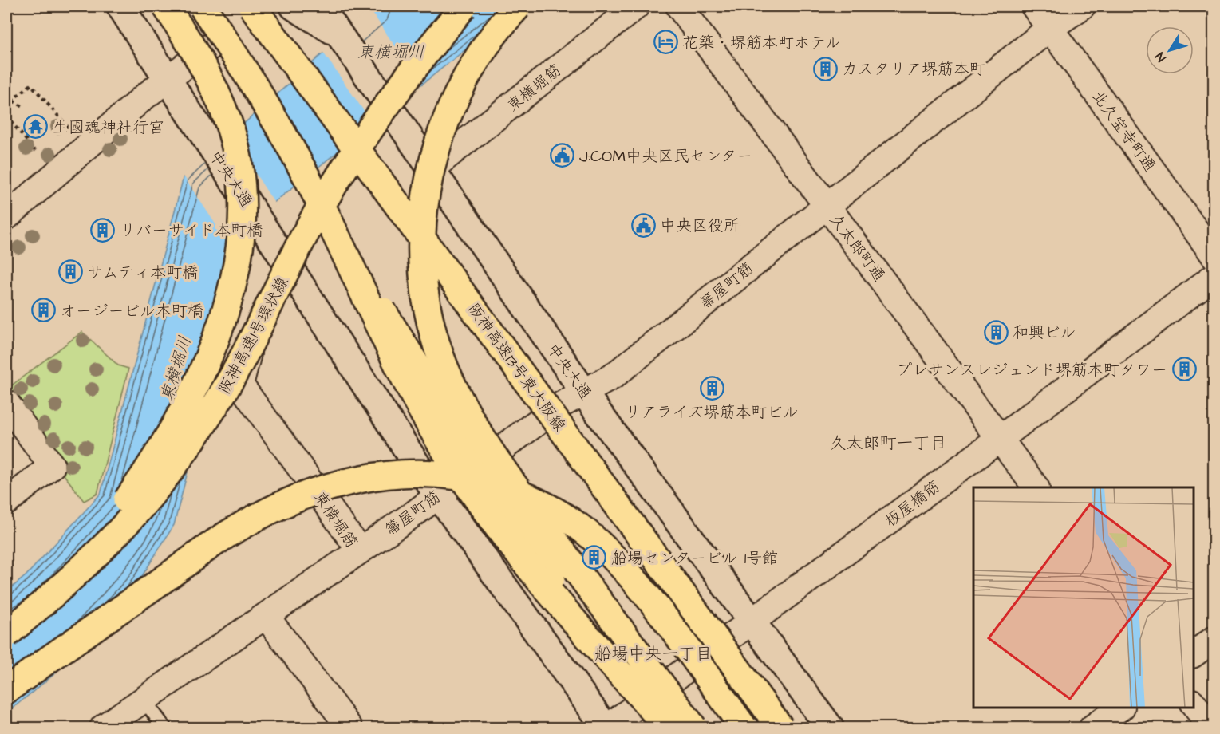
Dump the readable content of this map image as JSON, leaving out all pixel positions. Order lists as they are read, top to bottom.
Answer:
{
  "streets": {
    "main road": ["阪神高速1号環状線", "阪神高速13号東大阪線"],
    "street": [
      "東横堀筋",
      "北久宝寺町通",
      "中央大通",
      "久太郎町通",
      "箒屋町筋",
      "板屋橋筋"
    ]
  },
  "crossings": [
    ["東横堀筋", "中央大通"],
    ["東横堀筋", "箒屋町筋"],
    ["北久宝寺町通", "箒屋町筋"],
    ["中央大通", "箒屋町筋"],
    ["中央大通", "板屋橋筋"],
    ["久太郎町通", "箒屋町筋"],
    ["久太郎町通", "板屋橋筋"]
  ],
  "districts": ["久太郎町一丁目", "船場中央一丁目"],
  "water": ["東横堀川"],
  "places": {
    "hotel": ["花築・堺筋本町ホテル"],
    "building": [
      "カスタリア堺筋本町",
      "リバーサイド本町橋",
      "サムティ本町橋",
      "オージービル本町橋",
      "和興ビル",
      "プレサンスレジェンド堺筋本町タワー",
      "リアライズ堺筋本町ビル",
      "船場センタービル 1号館"
    ],
    "temple": ["生國魂神社行宮"],
    "public building": ["J:COM中央区民センター", "中央区役所"]
  },
  "north": "bottom left"
}
